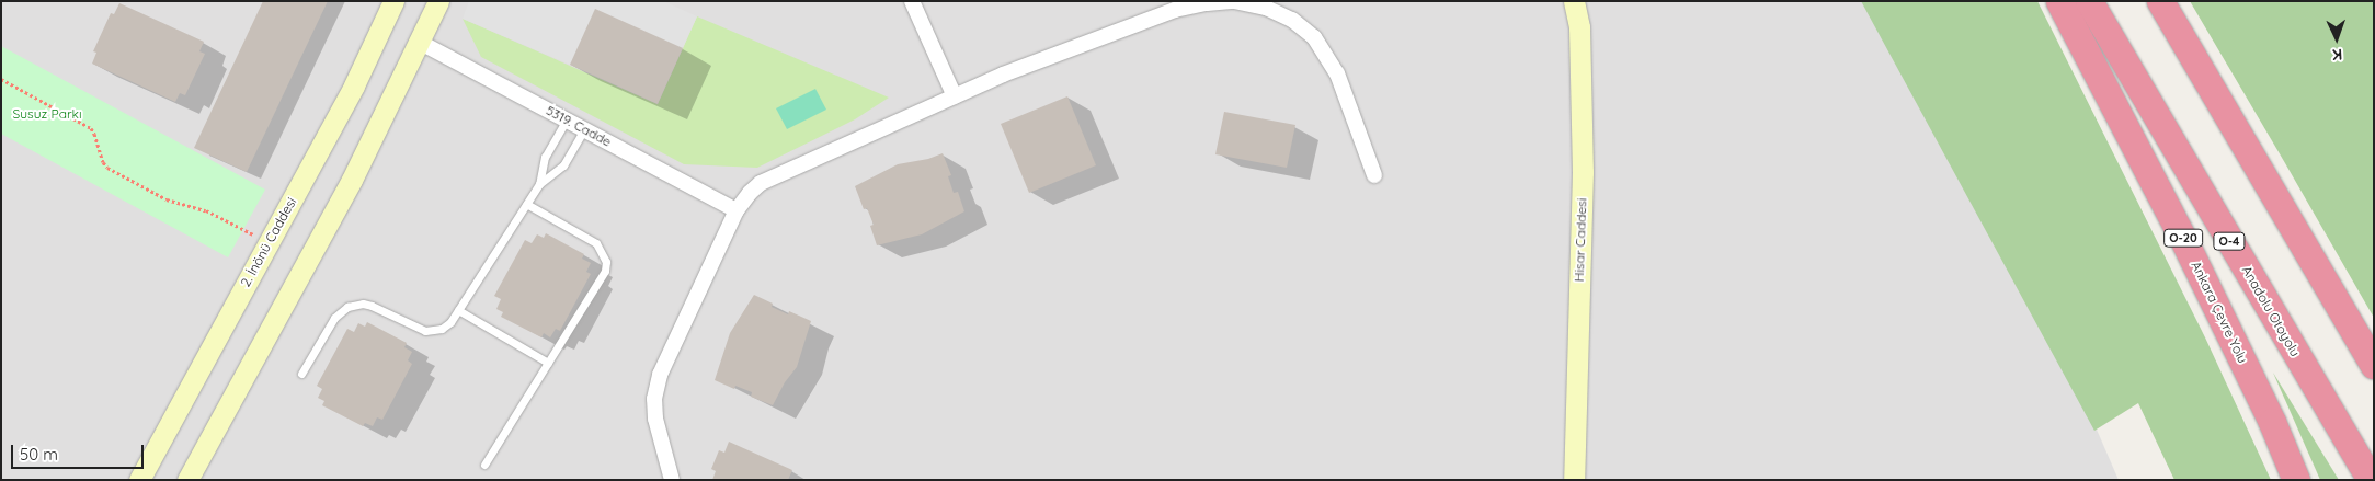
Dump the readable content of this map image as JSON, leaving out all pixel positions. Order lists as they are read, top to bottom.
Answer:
{
  "streets": {
    "highway": [
      "O-20",
      "O-4",
      "Anadolu Otoyolu",
      "Ankara Çevre Yolu"
    ],
    "main road": ["Hisar Caddesi", "2. İnönü Caddesi"],
    "street": ["5319. Cadde"]
  },
  "parks": ["Susuz Parkı"],
  "scale_bar": "50 m",
  "north": "bottom"
}
